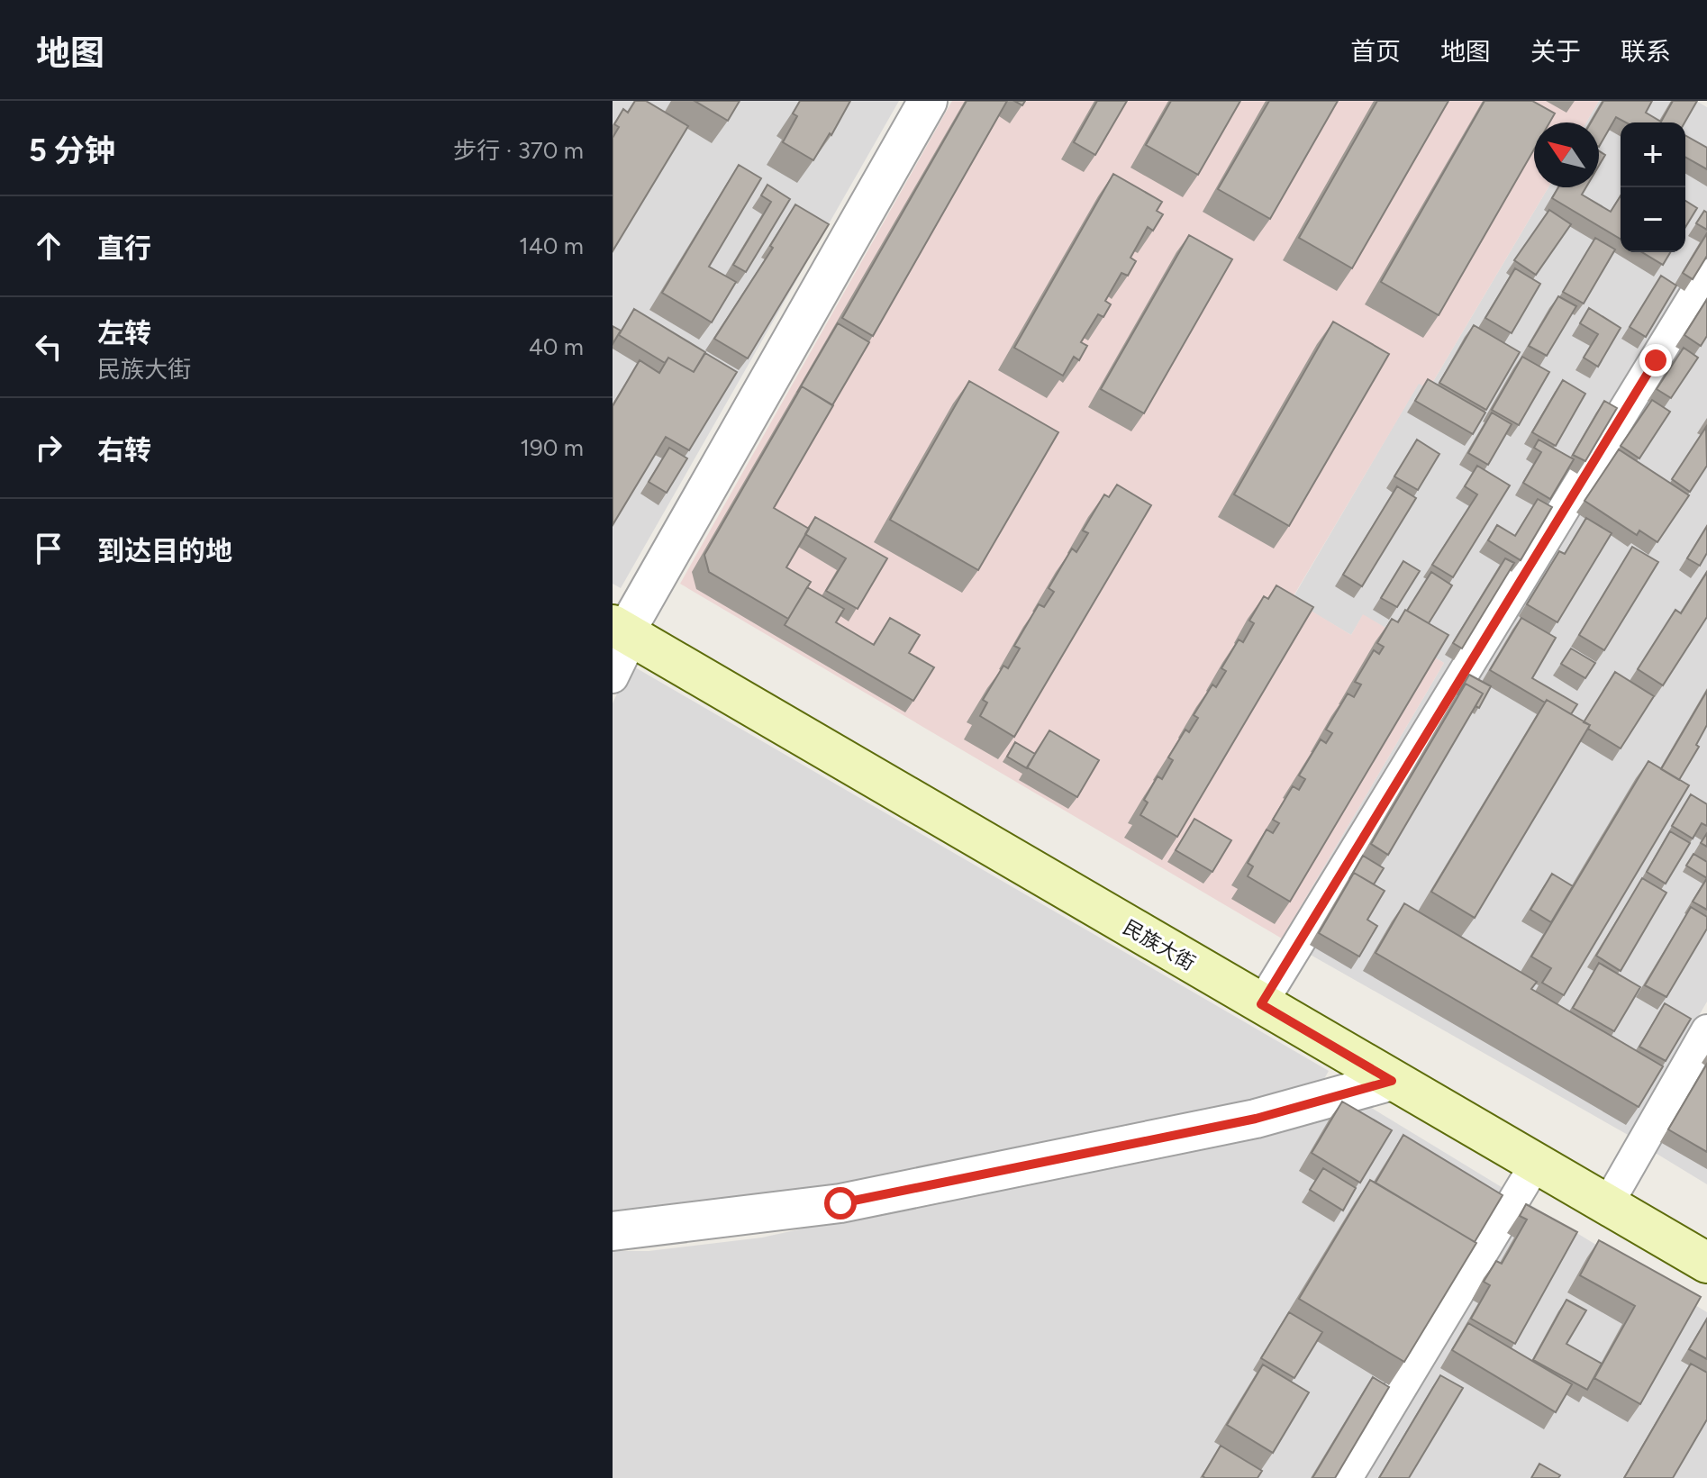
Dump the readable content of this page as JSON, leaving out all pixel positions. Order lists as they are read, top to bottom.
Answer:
{
  "streets": {
    "main road": ["民族大街"]
  },
  "north": "top left",
  "page": {
    "header": "地图",
    "nav": [
      "首页",
      "地图",
      "关于",
      "联系"
    ],
    "heading": ["5 分钟", "步行 · 370 m"],
    "map_buttons": ["+", "−"],
    "list": [
      ["直行", "140 m"],
      ["左转", "民族大街", "40 m"],
      ["右转", "190 m"],
      "到达目的地"
    ]
  }
}
